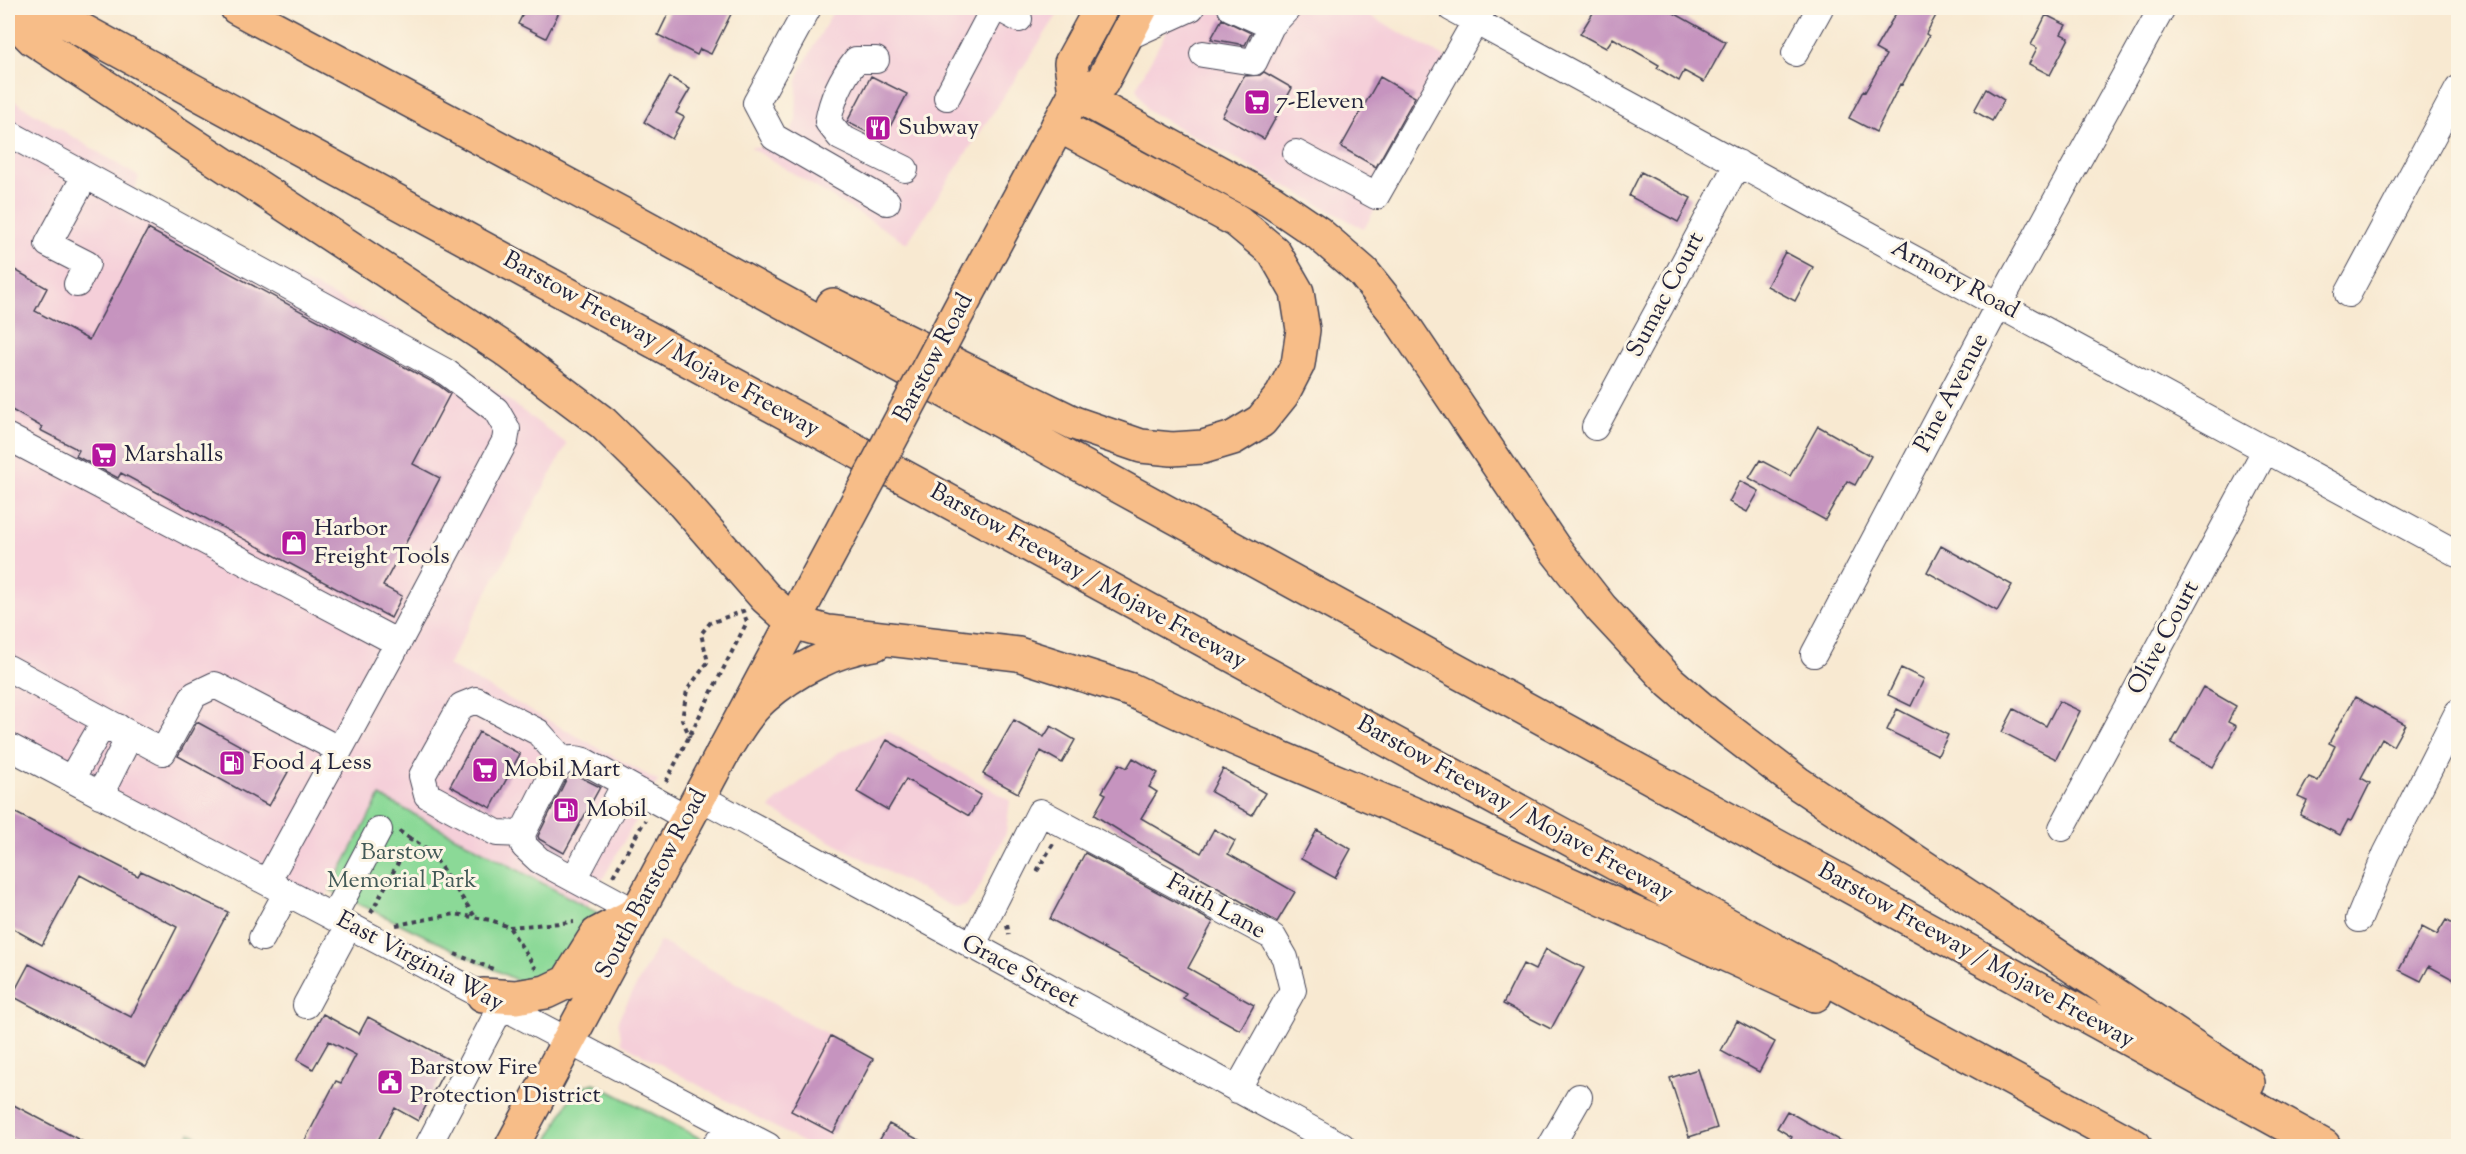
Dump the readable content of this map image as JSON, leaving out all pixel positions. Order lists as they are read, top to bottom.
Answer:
{
  "streets": {
    "main road": ["Barstow Freeway / Mojave Freeway", "Barstow Road", "South Barstow Road"],
    "street": [
      "Armory Road",
      "Sumac Court",
      "Pine Avenue",
      "Olive Court",
      "Faith Lane",
      "East Virginia Way",
      "Grace Street"
    ]
  },
  "crossings": [
    ["Armory Road", "Sumac Court"],
    ["Armory Road", "Pine Avenue"],
    ["Armory Road", "Olive Court"],
    ["Barstow Road", "South Barstow Road"],
    ["South Barstow Road", "East Virginia Way"],
    ["South Barstow Road", "Grace Street"],
    ["Faith Lane", "Grace Street"]
  ],
  "parks": ["Barstow Memorial Park"],
  "places": {
    "supermarket": ["7-Eleven", "Marshalls", "Mobil Mart"],
    "restaurant": ["Subway"],
    "shop": ["Harbor Freight Tools"],
    "fuel station": ["Food 4 Less", "Mobil"],
    "public building": ["Barstow Fire Protection District"]
  }
}
